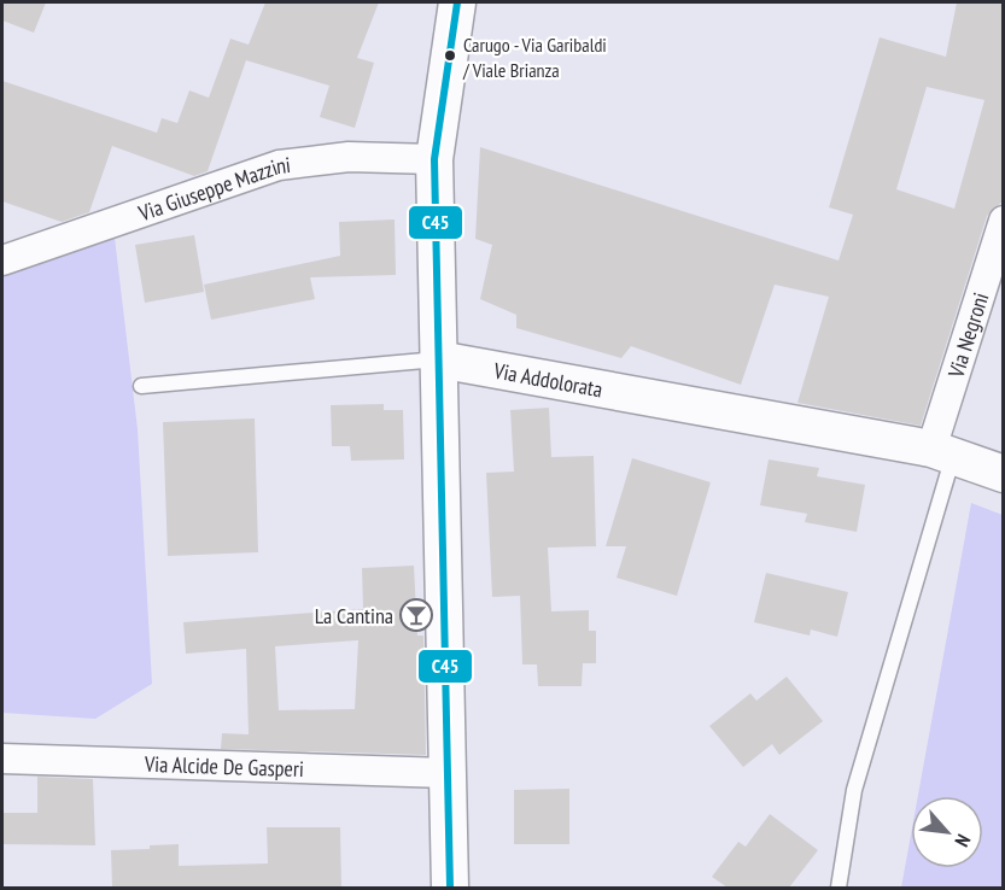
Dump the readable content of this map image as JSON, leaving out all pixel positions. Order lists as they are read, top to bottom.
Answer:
{
  "streets": {
    "street": [
      "Via Giuseppe Mazzini",
      "Via Negroni",
      "Via Addolorata",
      "Via Alcide De Gasperi"
    ]
  },
  "crossings": [
    ["Via Negroni", "Via Addolorata"]
  ],
  "places": {
    "other": ["Carugo - Via Garibaldi / Viale Brianza"],
    "bar": ["La Cantina"]
  },
  "lines": ["transit line C45"],
  "north": "bottom right"
}
